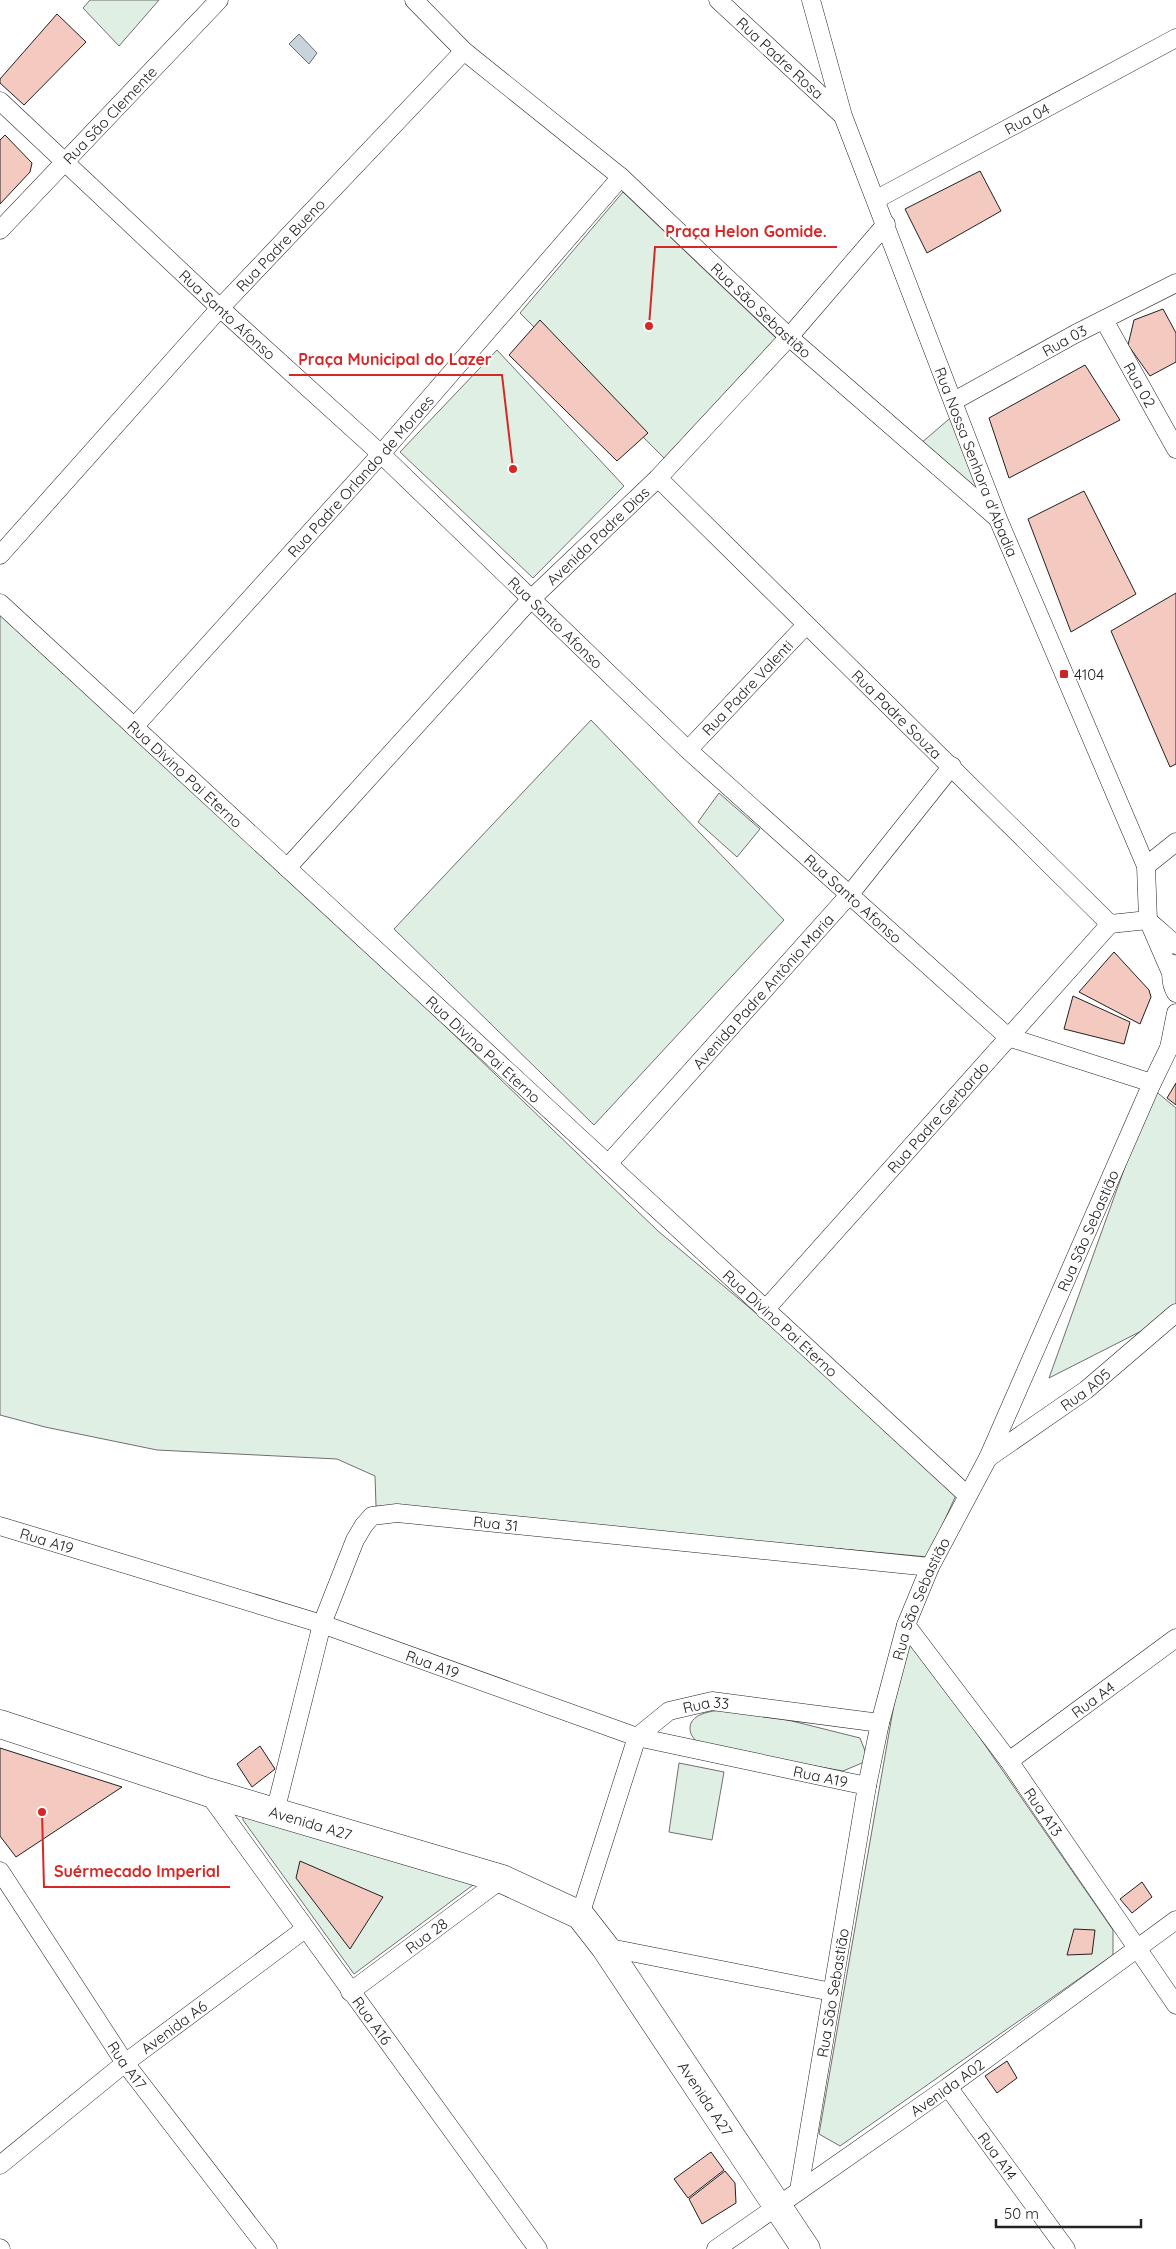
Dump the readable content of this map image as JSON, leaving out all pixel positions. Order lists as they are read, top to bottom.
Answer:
{
  "streets": {
    "main road": ["Avenida A27"],
    "street": [
      "Rua Padre Rosa",
      "Rua São Clemente",
      "Rua 04",
      "Rua Padre Bueno",
      "Rua São Sebastião",
      "Rua Santo Afonso",
      "Rua 03",
      "Rua 02",
      "Rua Nossa Senhora d'Abadia",
      "Rua Padre Orlando de Moraes",
      "Avenida Padre Dias",
      "Rua Padre Valenti",
      "Rua Padre Souza",
      "Rua Divino Pai Eterno",
      "Avenida Padre Antônio Maria",
      "Rua Padre Gerbardo",
      "Rua A05",
      "Rua 31",
      "Rua A19",
      "Rua A4",
      "Rua 33",
      "Rua A13",
      "Rua 28",
      "Rua A16",
      "Avenida A6",
      "Rua A17",
      "Avenida A02",
      "Rua A14"
    ]
  },
  "crossings": [
    ["Rua Padre Rosa", "Rua Nossa Senhora d'Abadia"],
    ["Rua São Clemente", "Rua Santo Afonso"],
    ["Rua 04", "Rua Nossa Senhora d'Abadia"],
    ["Rua Padre Bueno", "Rua São Sebastião"],
    ["Rua Padre Bueno", "Rua Santo Afonso"],
    ["Rua São Sebastião", "Rua Santo Afonso"],
    ["Rua São Sebastião", "Rua Nossa Senhora d'Abadia"],
    ["Rua São Sebastião", "Rua Padre Orlando de Moraes"],
    ["Rua São Sebastião", "Avenida Padre Dias"],
    ["Rua São Sebastião", "Rua Divino Pai Eterno"],
    ["Rua São Sebastião", "Rua A05"],
    ["Rua São Sebastião", "Rua 31"],
    ["Rua São Sebastião", "Rua A19"],
    ["Rua São Sebastião", "Rua 33"],
    ["Rua São Sebastião", "Rua A13"],
    ["Rua São Sebastião", "Avenida A02"],
    ["Rua Santo Afonso", "Rua Padre Orlando de Moraes"],
    ["Rua Santo Afonso", "Avenida Padre Dias"],
    ["Rua Santo Afonso", "Rua Padre Valenti"],
    ["Rua Santo Afonso", "Avenida Padre Antônio Maria"],
    ["Rua Santo Afonso", "Rua Padre Gerbardo"],
    ["Rua 03", "Rua 02"],
    ["Rua 03", "Rua Nossa Senhora d'Abadia"],
    ["Rua Nossa Senhora d'Abadia", "Avenida Padre Dias"],
    ["Rua Padre Orlando de Moraes", "Rua Divino Pai Eterno"],
    ["Avenida Padre Dias", "Rua Padre Souza"],
    ["Avenida Padre Dias", "Rua Divino Pai Eterno"],
    ["Rua Padre Valenti", "Rua Padre Souza"],
    ["Rua Padre Souza", "Avenida Padre Antônio Maria"],
    ["Rua Padre Souza", "Rua Padre Gerbardo"],
    ["Rua Divino Pai Eterno", "Avenida Padre Antônio Maria"],
    ["Rua Divino Pai Eterno", "Rua Padre Gerbardo"],
    ["Rua 31", "Rua A19"],
    ["Rua 31", "Avenida A27"],
    ["Rua A19", "Rua 33"],
    ["Rua A4", "Rua A13"],
    ["Rua A13", "Avenida A02"],
    ["Avenida A27", "Rua 28"],
    ["Avenida A27", "Rua A16"],
    ["Avenida A27", "Avenida A02"],
    ["Rua 28", "Rua A16"],
    ["Rua A16", "Avenida A6"],
    ["Avenida A6", "Rua A17"],
    ["Avenida A02", "Rua A14"]
  ],
  "places": {
    "other": ["Praça Helon Gomide.", "Praça Municipal do Lazer", "Suérmecado Imperial"],
    "transit": ["4104"]
  },
  "scale_bar": "50 m"
}
